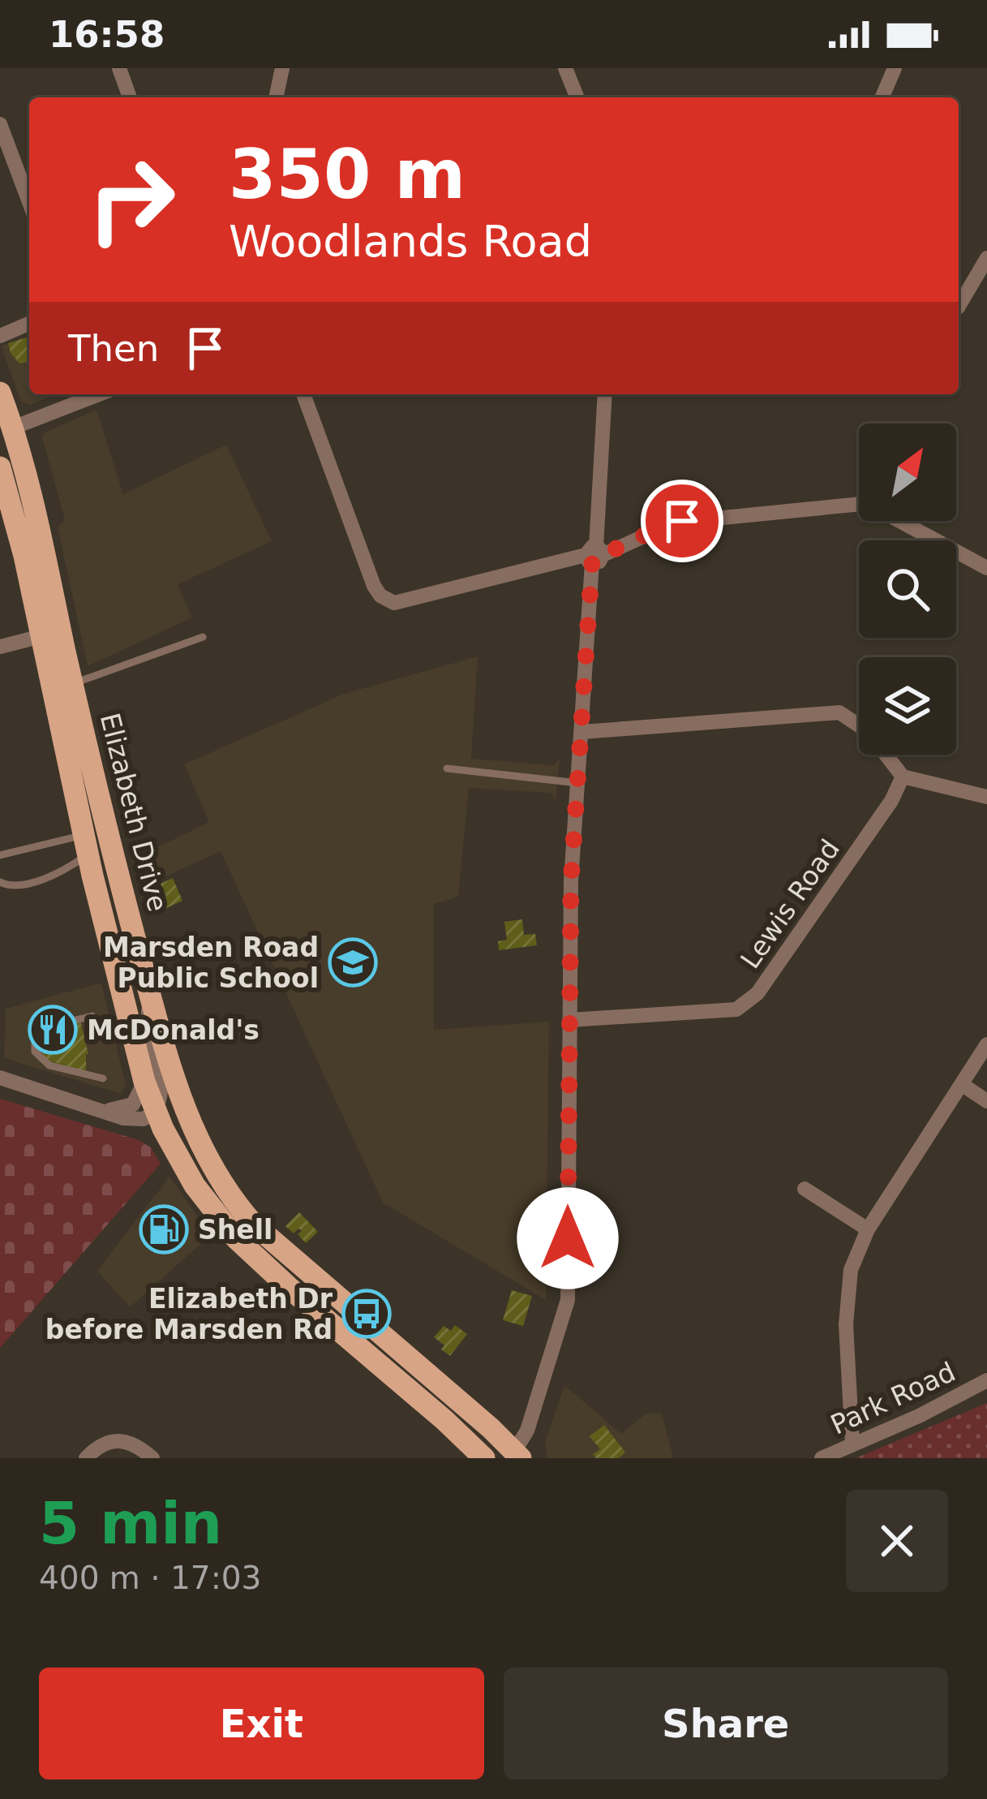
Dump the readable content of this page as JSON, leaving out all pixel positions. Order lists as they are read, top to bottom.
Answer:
{
  "streets": {
    "main road": ["Elizabeth Drive"],
    "street": ["Lewis Road", "Park Road"]
  },
  "places": {
    "school or university": ["Marsden Road Public School"],
    "restaurant": ["McDonald's"],
    "fuel station": ["Shell"],
    "bus stop": ["Elizabeth Dr before Marsden Rd"]
  },
  "north": "top right",
  "page": {
    "status": "16:58",
    "turn": ["350 m", "Woodlands Road"],
    "then": "Then",
    "heading": ["5 min", "400 m · 17:03"],
    "buttons": ["Exit", "Share"]
  }
}
